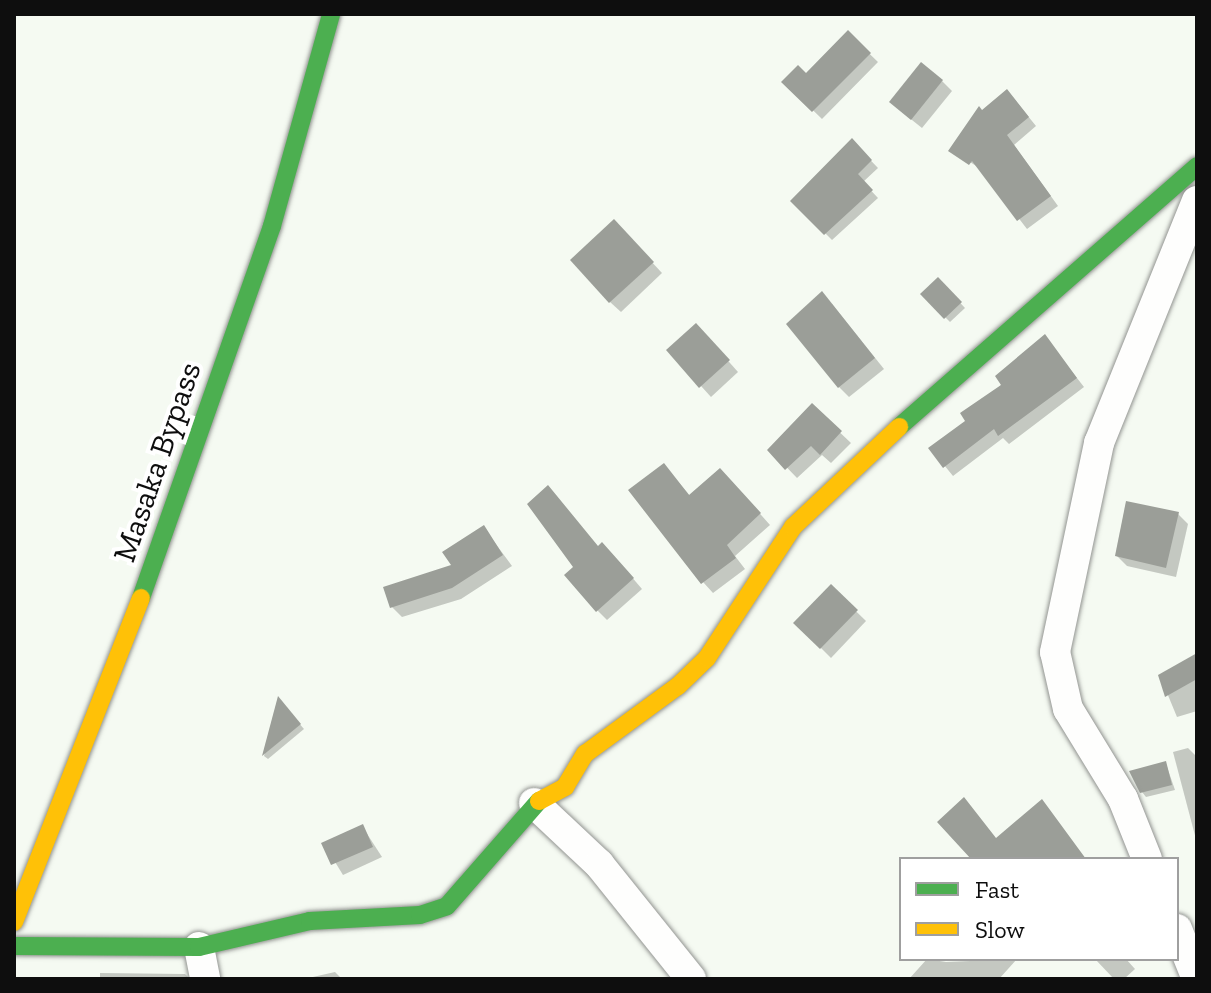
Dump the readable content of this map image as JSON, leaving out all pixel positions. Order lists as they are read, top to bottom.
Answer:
{
  "streets": {
    "main road": ["Masaka Bypass"]
  },
  "legend": ["Fast", "Slow"]
}
